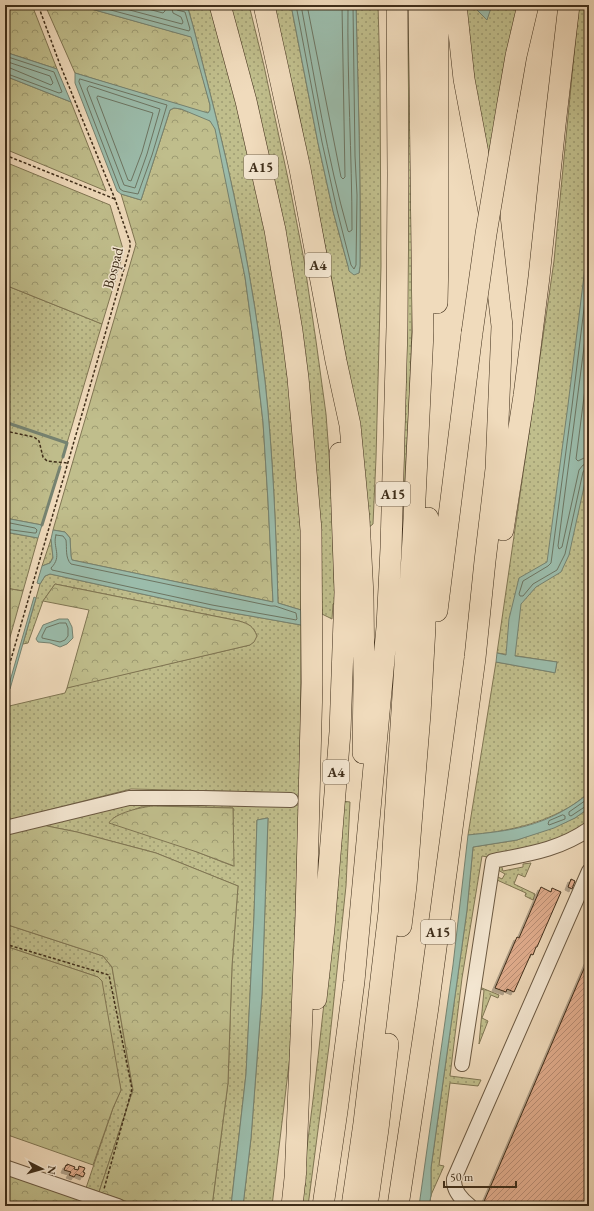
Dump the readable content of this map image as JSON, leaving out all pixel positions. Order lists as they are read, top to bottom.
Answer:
{
  "streets": {
    "highway": ["A15", "A4"],
    "path": ["Bospad"]
  },
  "crossings": [
    ["A15", "A4"]
  ],
  "scale_bar": "50 m",
  "north": "right"
}
